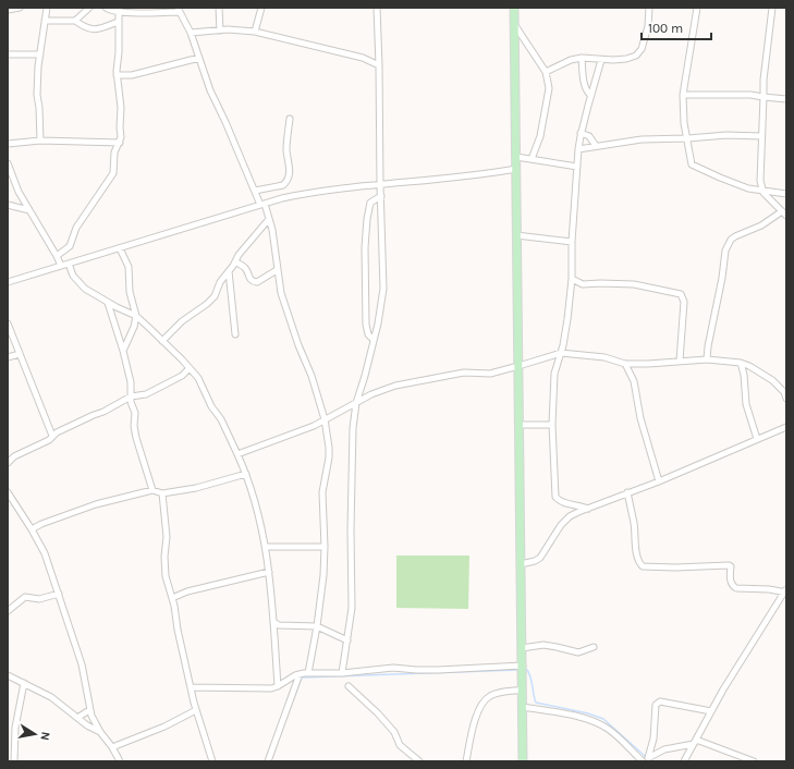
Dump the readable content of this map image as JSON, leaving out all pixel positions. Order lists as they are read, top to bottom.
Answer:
{
  "scale_bar": "100 m",
  "north": "right"
}
